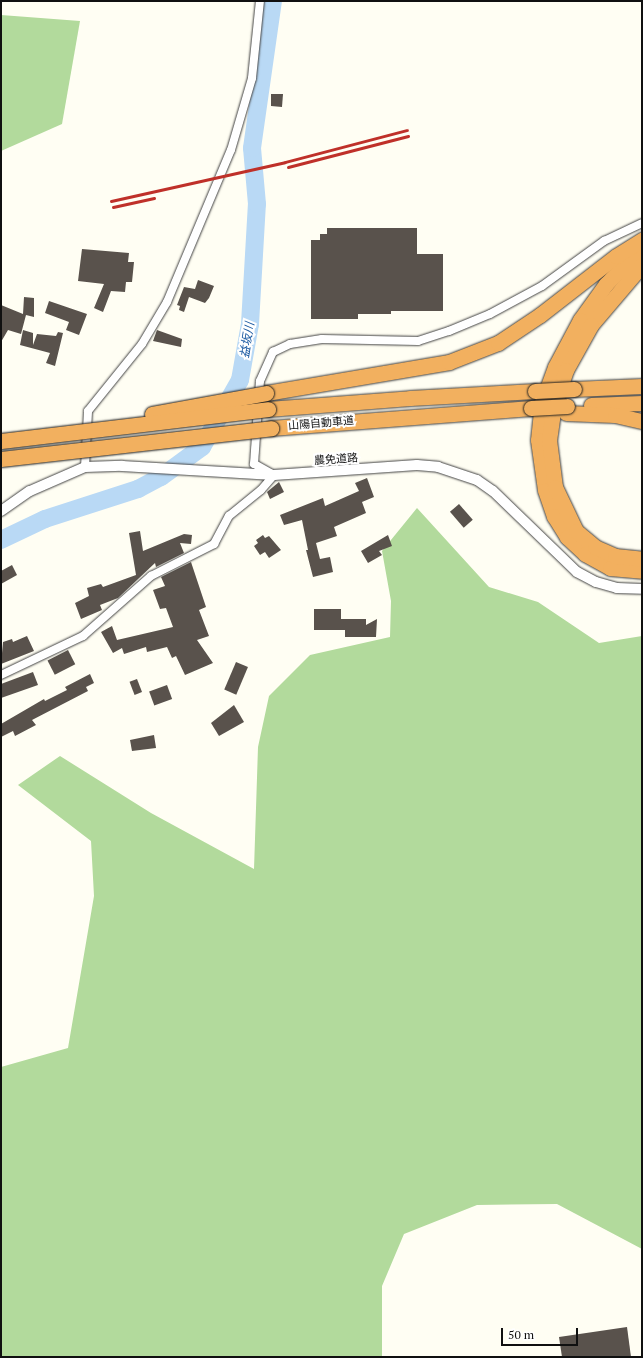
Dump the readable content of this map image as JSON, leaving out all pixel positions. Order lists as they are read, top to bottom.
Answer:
{
  "streets": {
    "highway": ["山陽自動車道"],
    "street": ["農免道路"]
  },
  "water": ["益坂川"],
  "scale_bar": "50 m"
}
